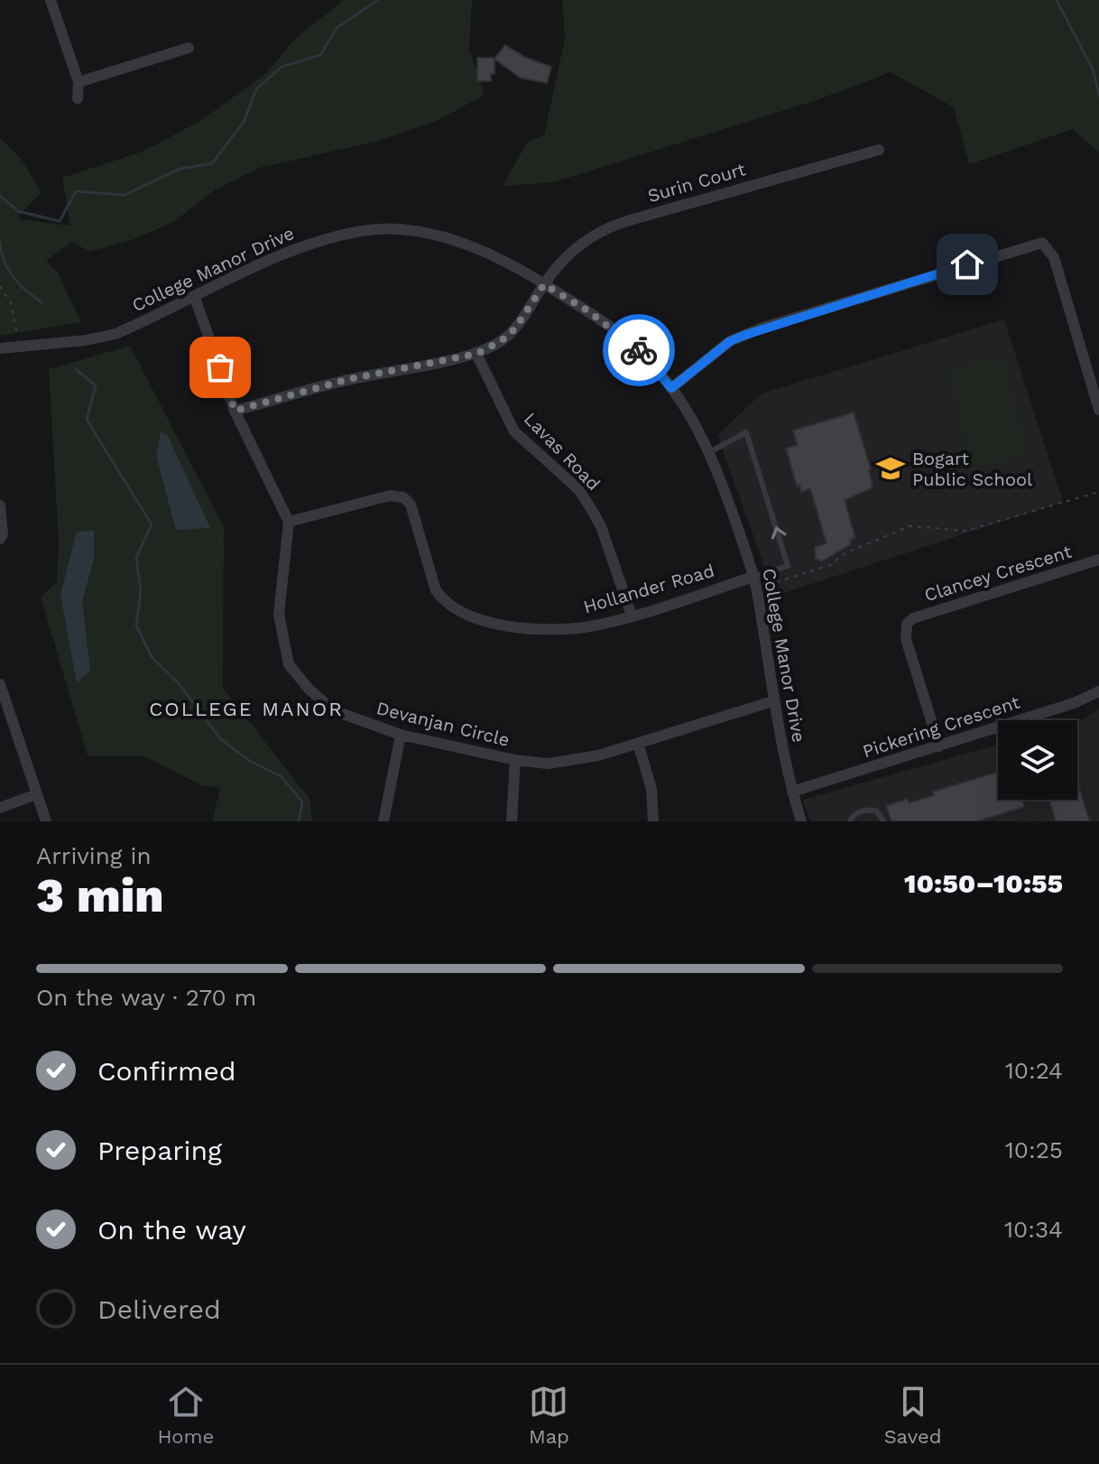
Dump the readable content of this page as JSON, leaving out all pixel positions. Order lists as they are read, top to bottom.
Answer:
{
  "streets": {
    "street": [
      "Surin Court",
      "College Manor Drive",
      "Lavas Road",
      "Clancey Crescent",
      "Hollander Road",
      "Devanjan Circle",
      "Pickering Crescent"
    ]
  },
  "crossings": [
    ["Surin Court", "College Manor Drive"],
    ["Surin Court", "Lavas Road"],
    ["College Manor Drive", "Hollander Road"],
    ["College Manor Drive", "Devanjan Circle"],
    ["College Manor Drive", "Pickering Crescent"],
    ["Lavas Road", "Hollander Road"],
    ["Clancey Crescent", "Pickering Crescent"],
    ["Hollander Road", "Devanjan Circle"]
  ],
  "districts": ["COLLEGE MANOR"],
  "places": {
    "school or university": ["Bogart Public School"]
  },
  "page": {
    "heading": ["3 min", "Arriving in", "10:50–10:55"],
    "bar": "On the way · 270 m",
    "list": [
      ["Confirmed", "10:24"],
      ["Preparing", "10:25"],
      ["On the way", "10:34"],
      "Delivered"
    ],
    "tabs": ["Home", "Map", "Saved"]
  }
}
